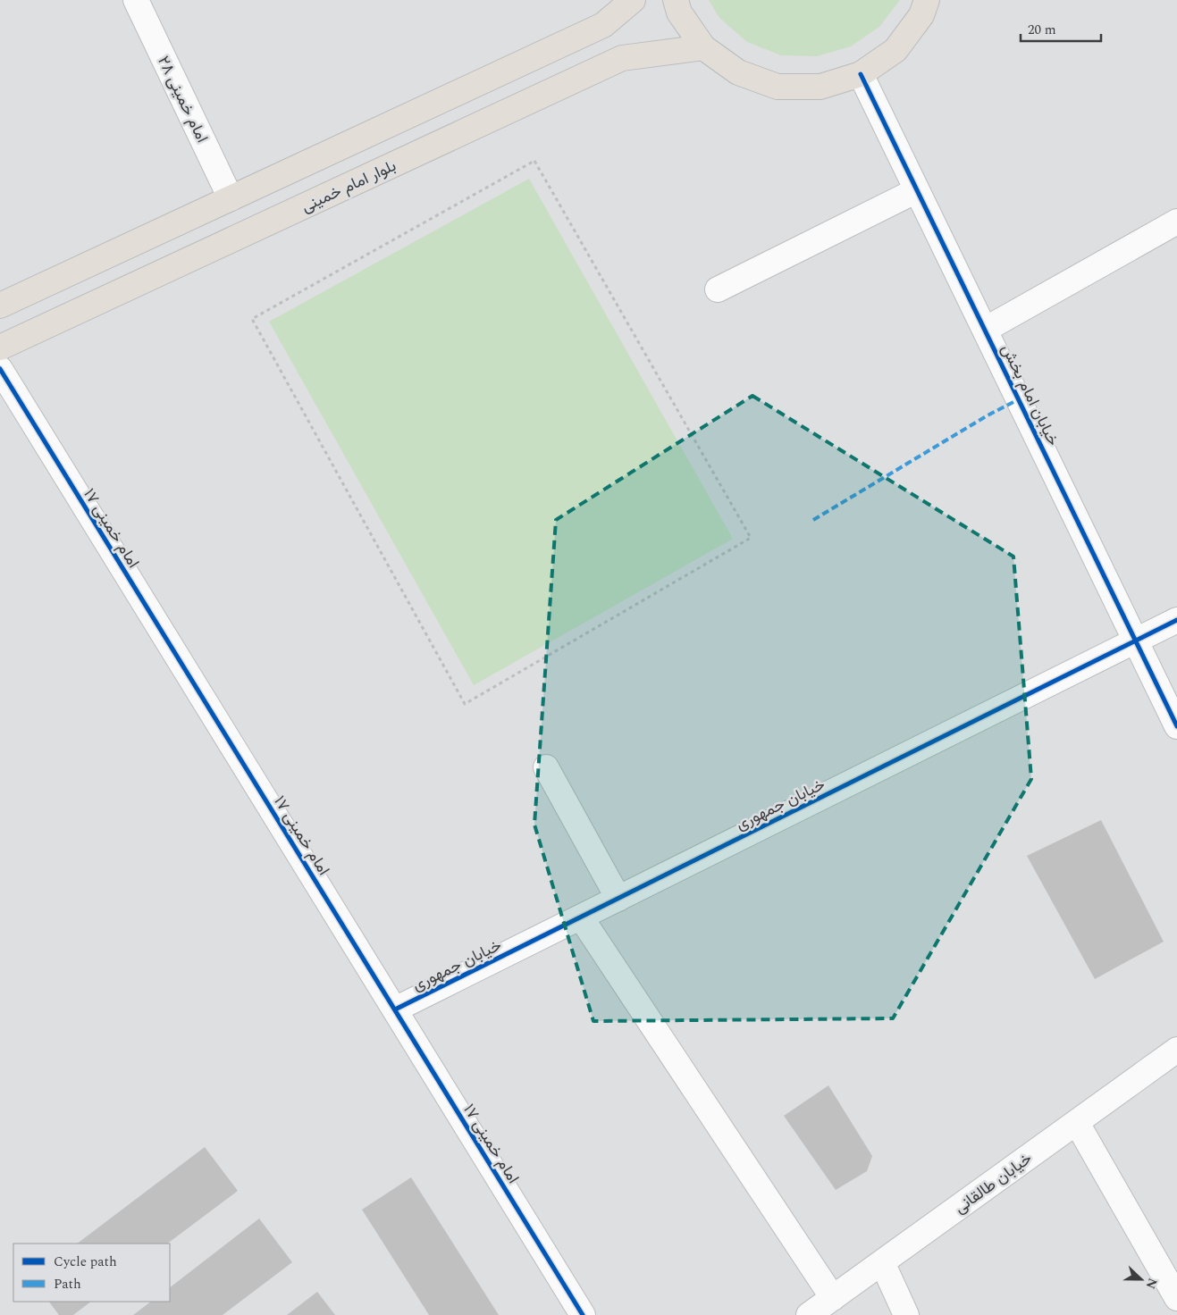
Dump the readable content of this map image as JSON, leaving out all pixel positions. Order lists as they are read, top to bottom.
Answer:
{
  "streets": {
    "main road": ["بلوار امام خمینی"],
    "street": [
      "امام خمینی ۲۸",
      "خیابان امام بخش",
      "امام خمینی ۱۷",
      "خیابان جمهوری",
      "خیابان طالقانی"
    ]
  },
  "crossings": [
    ["خیابان امام بخش", "خیابان جمهوری"],
    ["امام خمینی ۱۷", "خیابان جمهوری"]
  ],
  "legend": ["Cycle path", "Path"],
  "scale_bar": "20 m",
  "north": "right"
}
